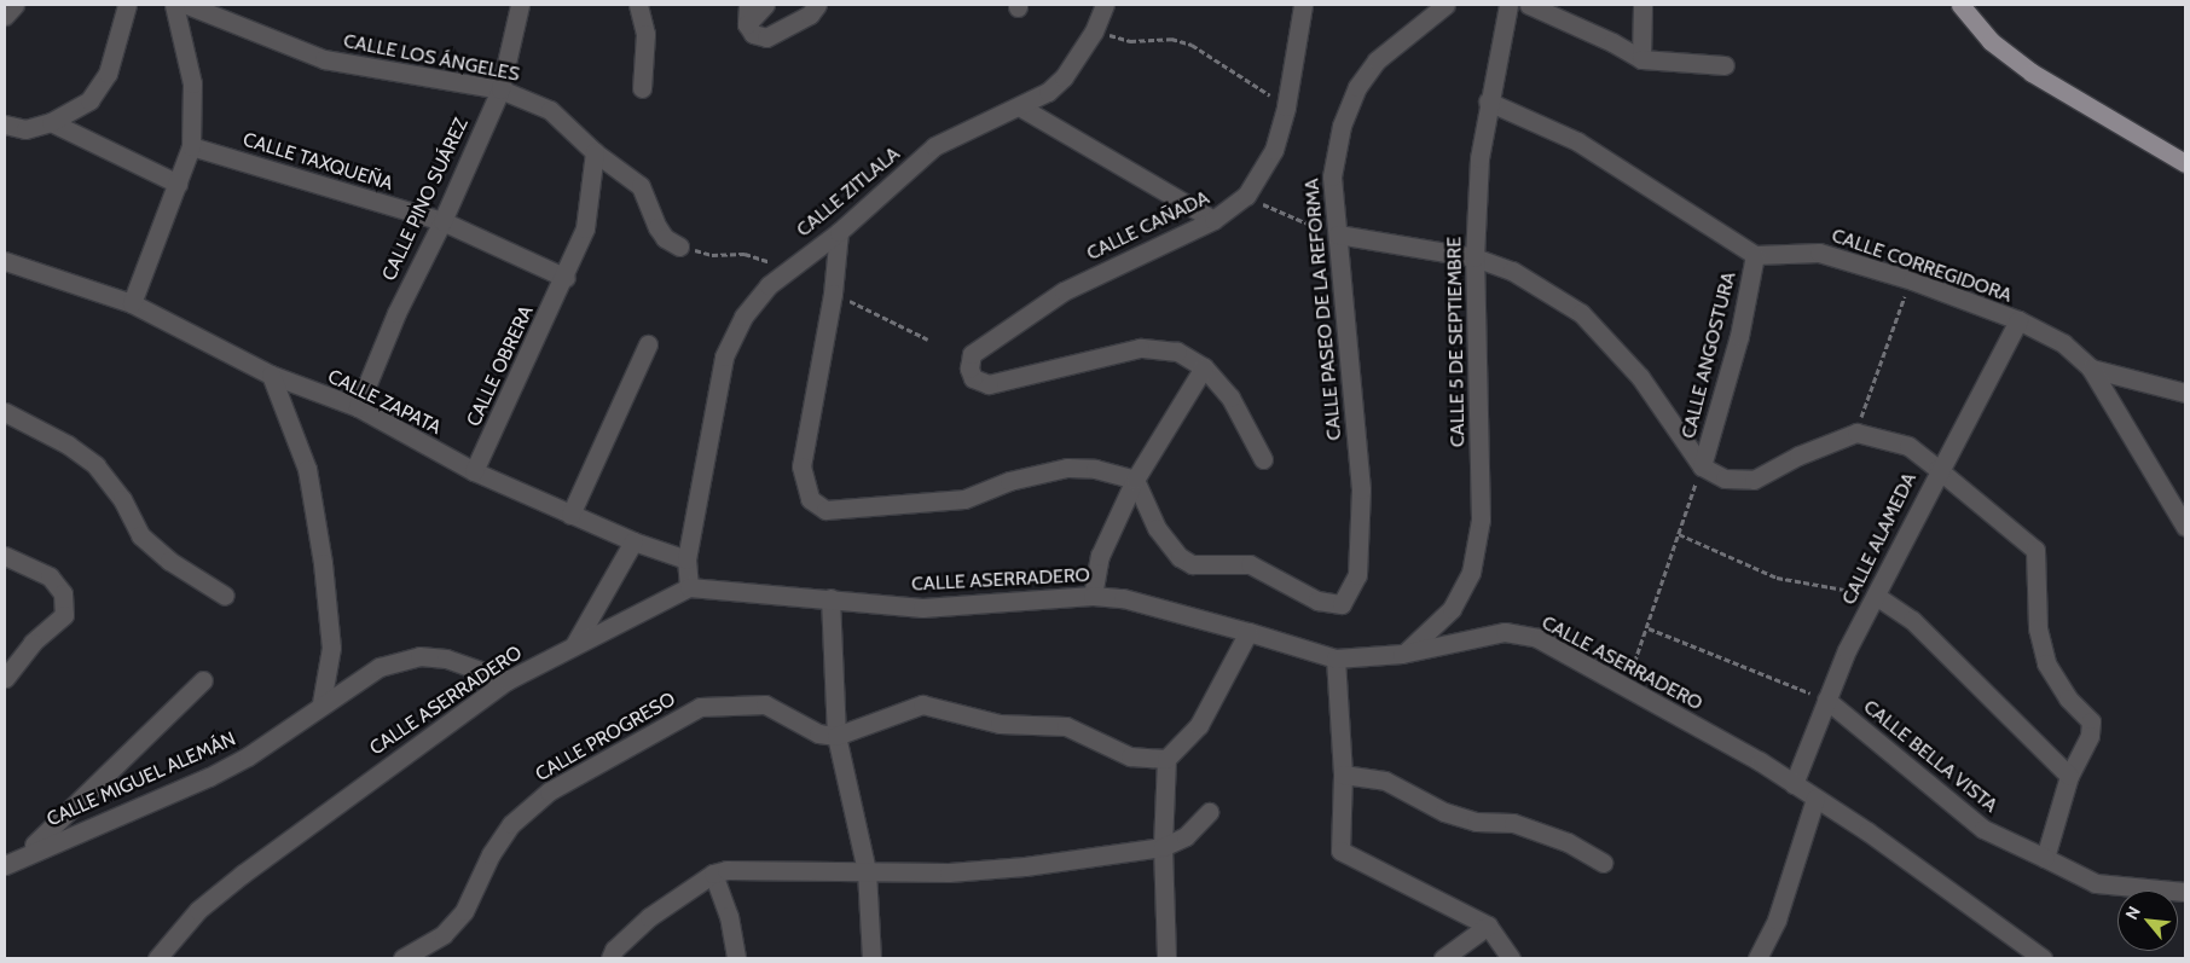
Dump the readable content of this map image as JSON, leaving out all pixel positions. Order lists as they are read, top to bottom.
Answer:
{
  "streets": {
    "street": [
      "CALLE LOS ÁNGELES",
      "CALLE TAXQUEÑA",
      "CALLE ZITLALA",
      "CALLE PINO SUÁREZ",
      "CALLE CAÑADA",
      "CALLE CORREGIDORA",
      "CALLE PASEO DE LA REFORMA",
      "CALLE 5 DE SEPTIEMBRE",
      "CALLE ANGOSTURA",
      "CALLE OBRERA",
      "CALLE ZAPATA",
      "CALLE ALAMEDA",
      "CALLE ASERRADERO",
      "CALLE PROGRESO",
      "CALLE BELLA VISTA",
      "CALLE MIGUEL ALEMÁN"
    ]
  },
  "crossings": [
    ["CALLE LOS ÁNGELES", "CALLE PINO SUÁREZ"],
    ["CALLE LOS ÁNGELES", "CALLE OBRERA"],
    ["CALLE TAXQUEÑA", "CALLE PINO SUÁREZ"],
    ["CALLE TAXQUEÑA", "CALLE OBRERA"],
    ["CALLE ZITLALA", "CALLE ZAPATA"],
    ["CALLE PINO SUÁREZ", "CALLE ZAPATA"],
    ["CALLE CORREGIDORA", "CALLE ANGOSTURA"],
    ["CALLE CORREGIDORA", "CALLE ALAMEDA"],
    ["CALLE 5 DE SEPTIEMBRE", "CALLE ASERRADERO"],
    ["CALLE OBRERA", "CALLE ZAPATA"],
    ["CALLE ALAMEDA", "CALLE ASERRADERO"],
    ["CALLE ALAMEDA", "CALLE BELLA VISTA"],
    ["CALLE ASERRADERO", "CALLE MIGUEL ALEMÁN"]
  ],
  "north": "top left"
}
